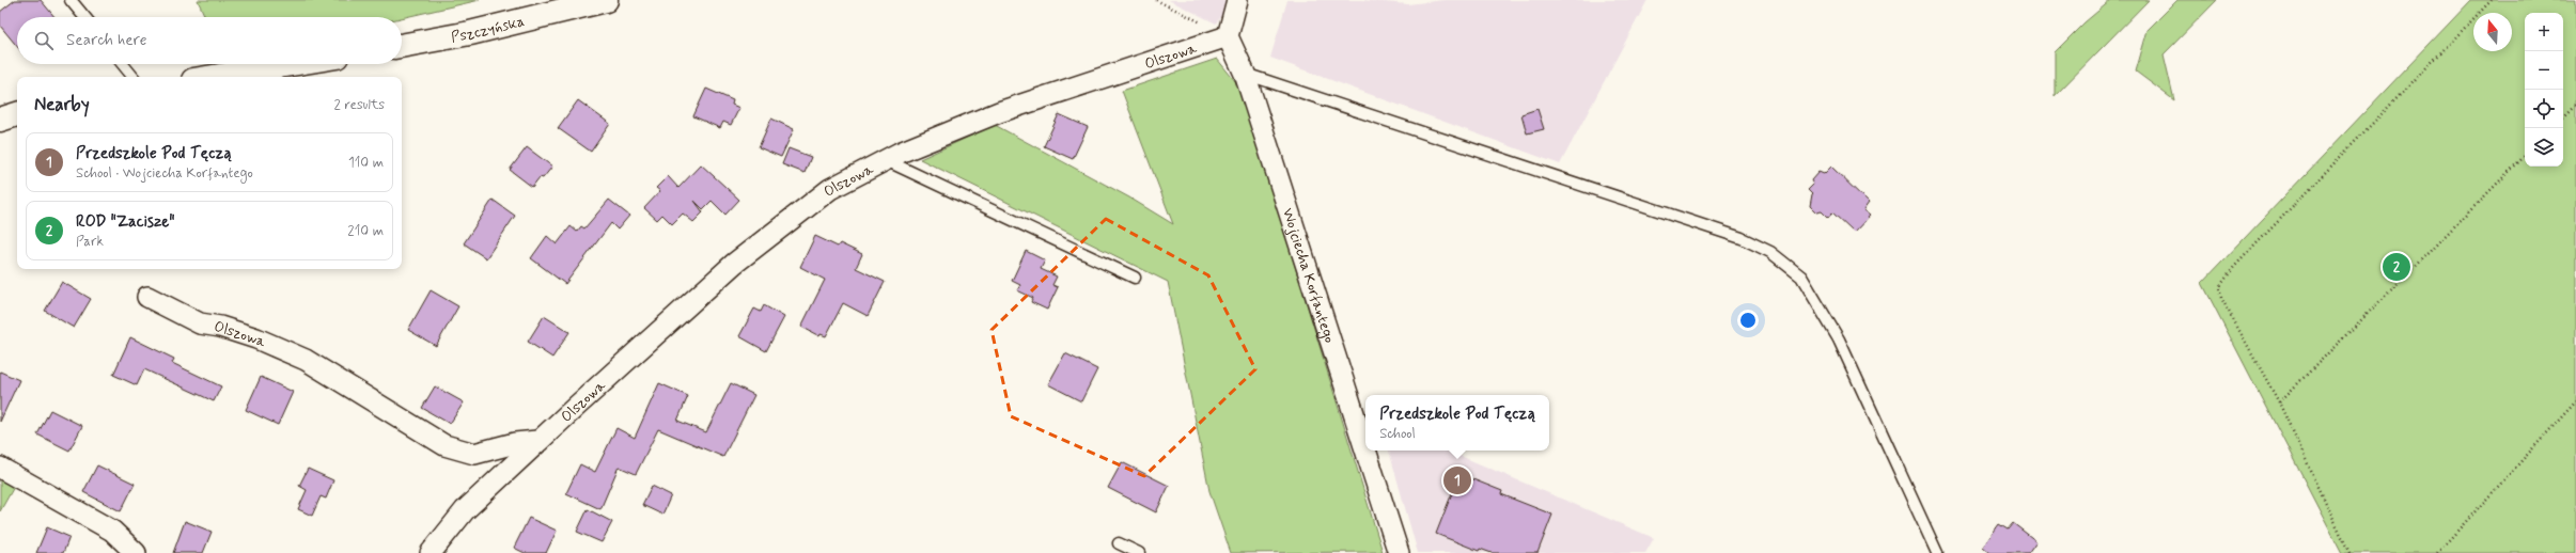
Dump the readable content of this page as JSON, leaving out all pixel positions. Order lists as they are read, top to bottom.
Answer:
{
  "streets": {
    "main road": ["Pszczyńska"],
    "street": ["Olszowa", "Wojciecha Korfantego"]
  },
  "crossings": [
    ["Olszowa", "Wojciecha Korfantego"]
  ],
  "north": "top",
  "page": {
    "map_buttons": ["+", "−"],
    "search": "Search here",
    "heading": ["Nearby", "2 results"],
    "list": [
      {
        "mark": "1",
        "name": "Przedszkole Pod Tęczą",
        "note": "School · Wojciecha Korfantego",
        "value": "110 m"
      },
      {
        "mark": "2",
        "name": "ROD \"Zacisze\"",
        "note": "Park",
        "value": "210 m"
      }
    ],
    "pins": ["2", "1"],
    "popup": ["Przedszkole Pod Tęczą", "School"]
  }
}
